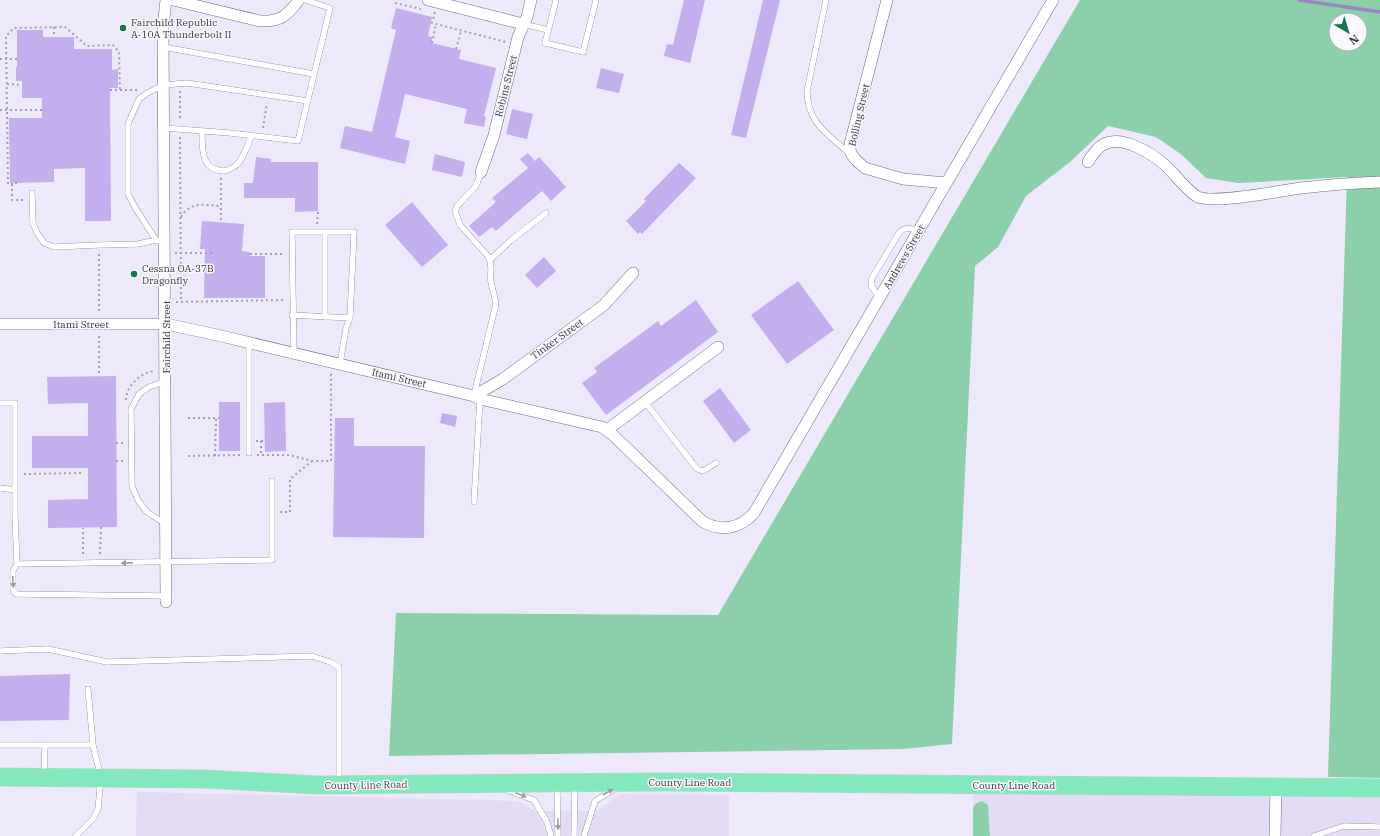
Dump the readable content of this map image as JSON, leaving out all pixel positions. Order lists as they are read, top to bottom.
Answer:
{
  "streets": {
    "main road": ["County Line Road"],
    "street": [
      "Robins Street",
      "Bolling Street",
      "Andrews Street",
      "Itami Street",
      "Fairchild Street",
      "Tinker Street"
    ]
  },
  "crossings": [
    ["Bolling Street", "Andrews Street"],
    ["Andrews Street", "Itami Street"],
    ["Itami Street", "Fairchild Street"],
    ["Itami Street", "Tinker Street"]
  ],
  "places": ["Fairchild Republic A-10A Thunderbolt II", "Cessna OA-37B Dragonfly"],
  "north": "bottom right"
}
